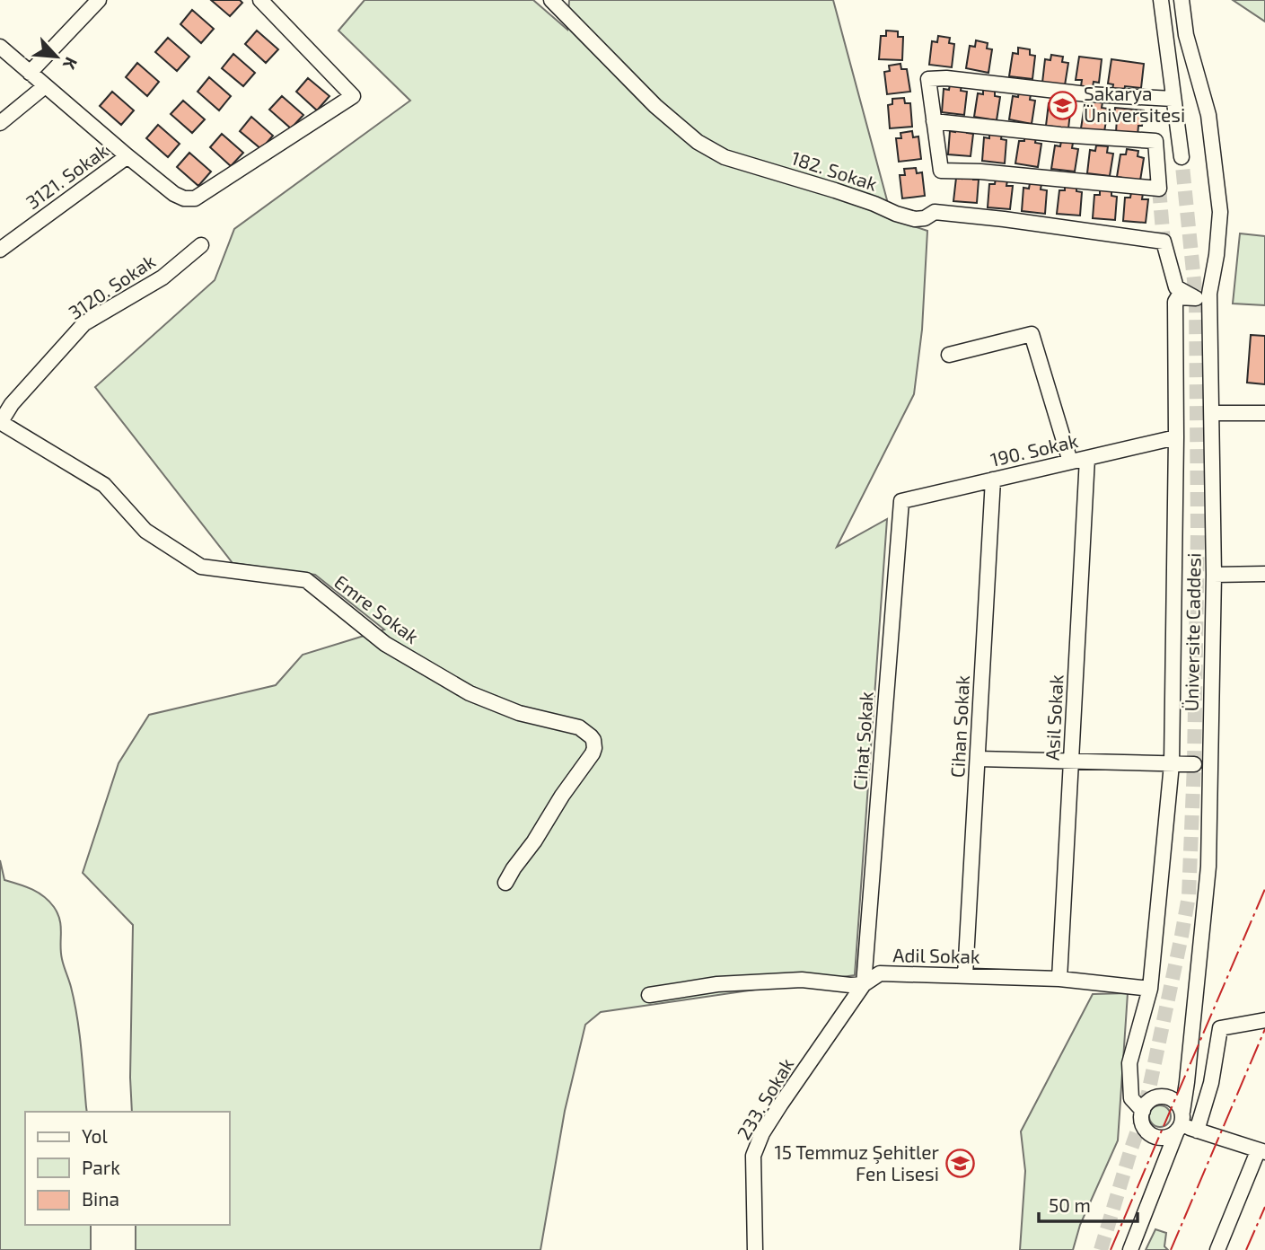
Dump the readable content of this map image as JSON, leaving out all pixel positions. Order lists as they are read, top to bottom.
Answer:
{
  "streets": {
    "street": [
      "182. Sokak",
      "3121. Sokak",
      "3120. Sokak",
      "190. Sokak",
      "Emre Sokak",
      "Üniversite Caddesi",
      "Asil Sokak",
      "Cihan Sokak",
      "Cihat Sokak",
      "Adil Sokak",
      "233. Sokak"
    ]
  },
  "crossings": [
    ["182. Sokak", "190. Sokak"],
    ["3120. Sokak", "Emre Sokak"],
    ["190. Sokak", "Asil Sokak"],
    ["190. Sokak", "Cihan Sokak"],
    ["190. Sokak", "Cihat Sokak"],
    ["Asil Sokak", "Adil Sokak"],
    ["Cihan Sokak", "Adil Sokak"],
    ["Cihat Sokak", "Adil Sokak"],
    ["Cihat Sokak", "233. Sokak"],
    ["Adil Sokak", "233. Sokak"]
  ],
  "places": {
    "school or university": ["Sakarya Üniversitesi", "15 Temmuz Şehitler Fen Lisesi"]
  },
  "legend": ["Yol", "Park", "Bina"],
  "scale_bar": "50 m",
  "north": "bottom right"
}
